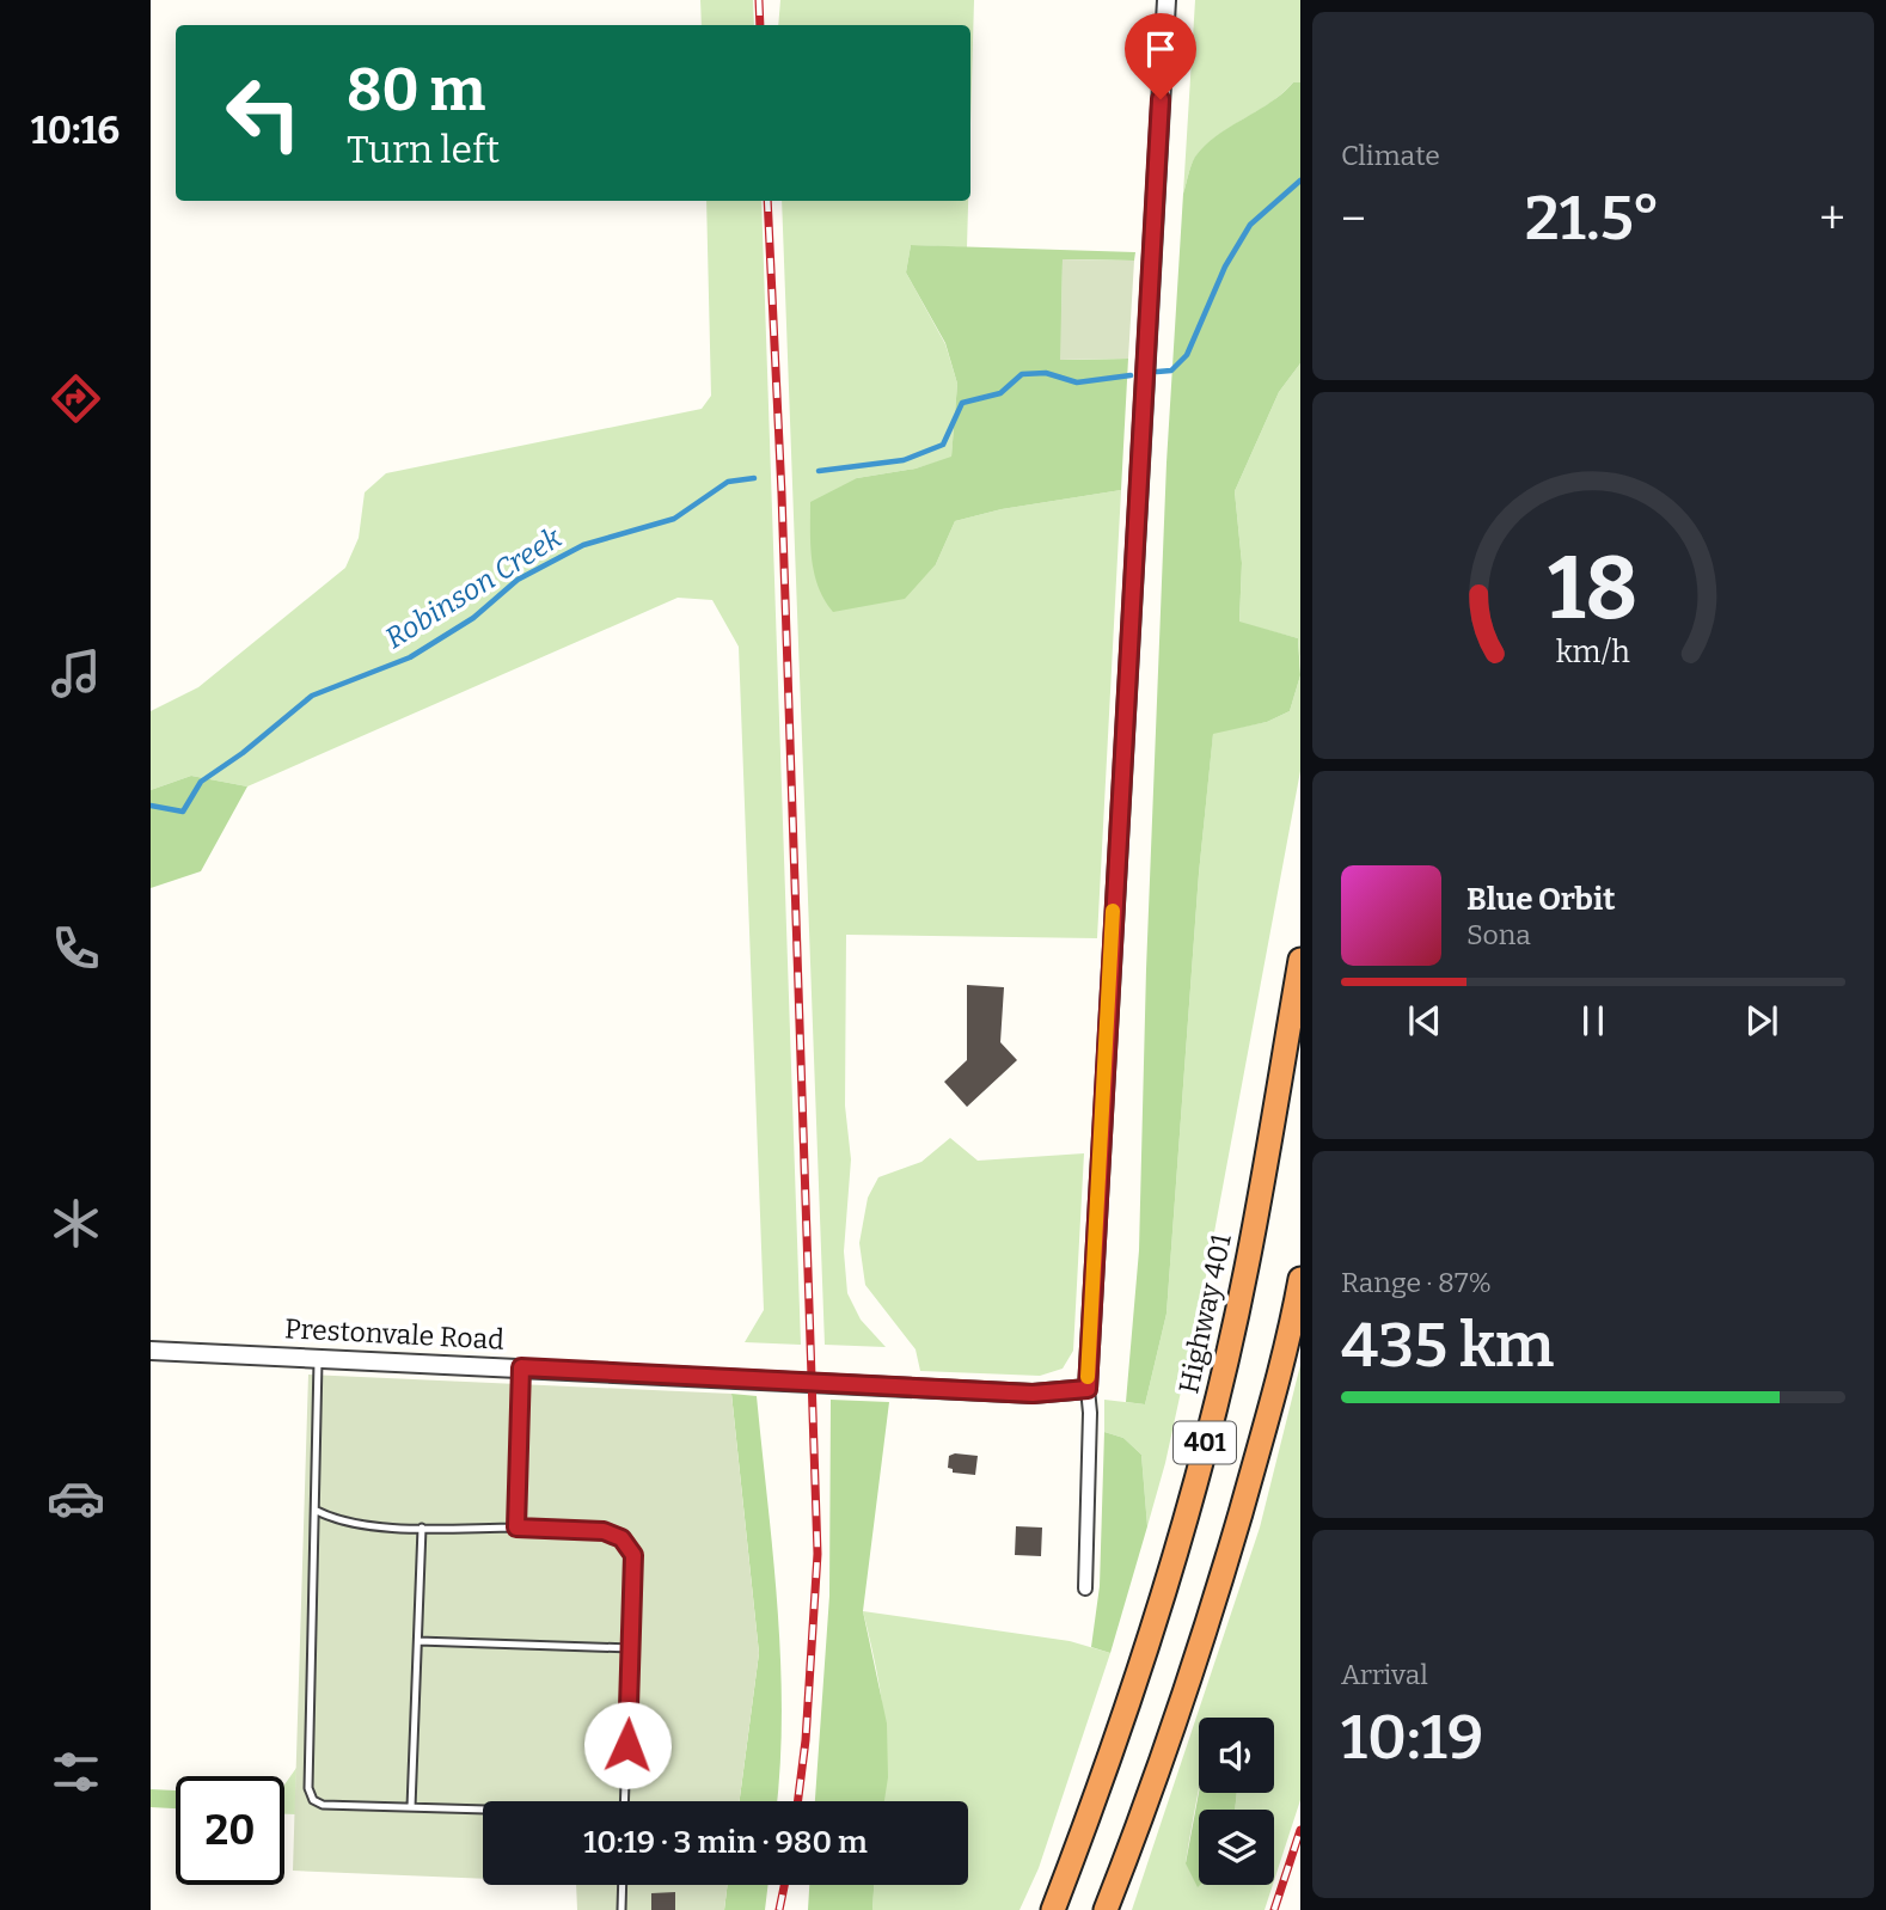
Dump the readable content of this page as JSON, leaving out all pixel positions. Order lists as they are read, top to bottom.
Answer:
{
  "streets": {
    "highway": ["Highway 401", "401"],
    "street": ["Prestonvale Road"]
  },
  "water": ["Robinson Creek"],
  "page": {
    "tabs": "10:16",
    "tile": [
      "Climate",
      ["Range · 87%", "435 km"],
      ["Arrival", "10:19"]
    ],
    "turn": ["80 m", "Turn left"],
    "heat": ["−", "21.5°", "+"],
    "song": ["Blue Orbit", "Sona"],
    "limit": "20",
    "trip": "10:19 · 3 min · 980 m",
    "gauge": ["18", "km/h"]
  }
}
